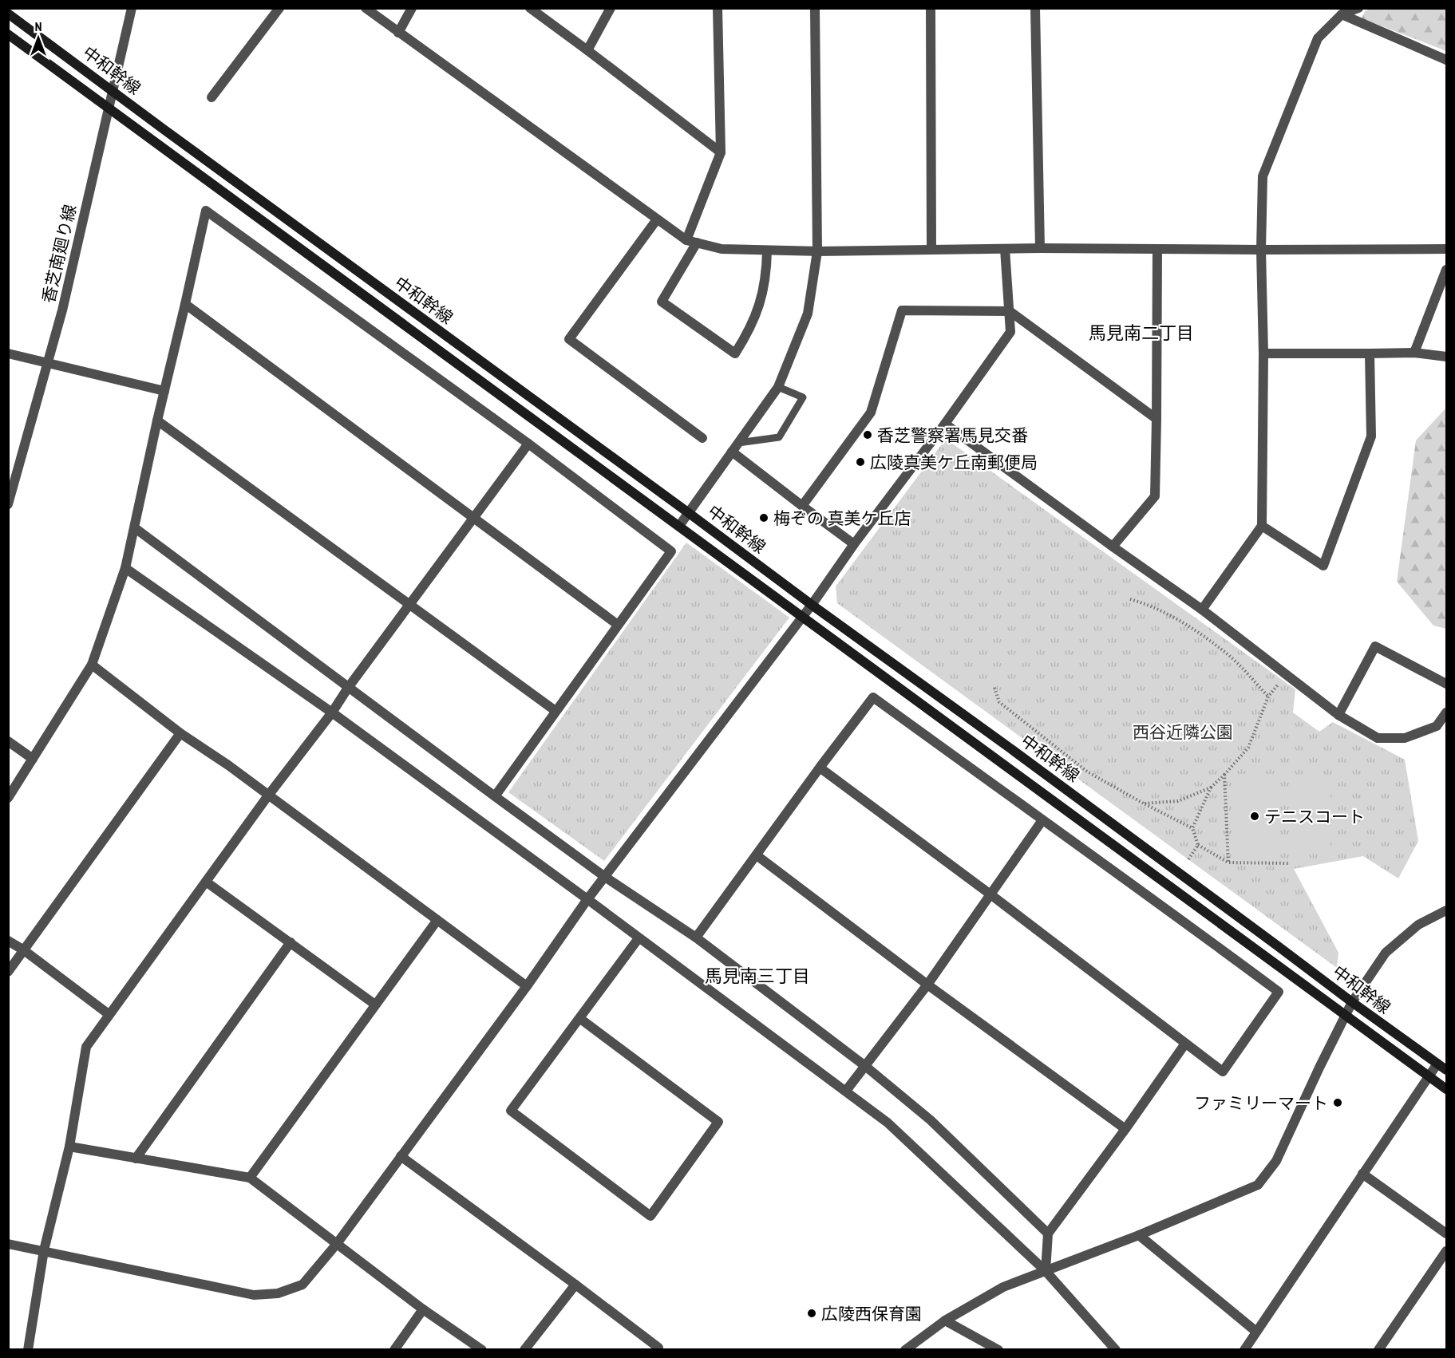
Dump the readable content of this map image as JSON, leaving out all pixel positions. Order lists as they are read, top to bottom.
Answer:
{
  "streets": {
    "main road": ["中和幹線"],
    "street": ["香芝南廻り線"]
  },
  "crossings": [
    ["中和幹線", "香芝南廻り線"]
  ],
  "districts": ["馬見南二丁目", "馬見南三丁目"],
  "parks": ["西谷近隣公園"],
  "places": [
    "香芝警察署馬見交番",
    "広陵真美ケ丘南郵便局",
    "梅ぞの 真美ケ丘店",
    "テニスコート",
    "ファミリーマート",
    "広陵西保育園"
  ],
  "north": "top"
}
